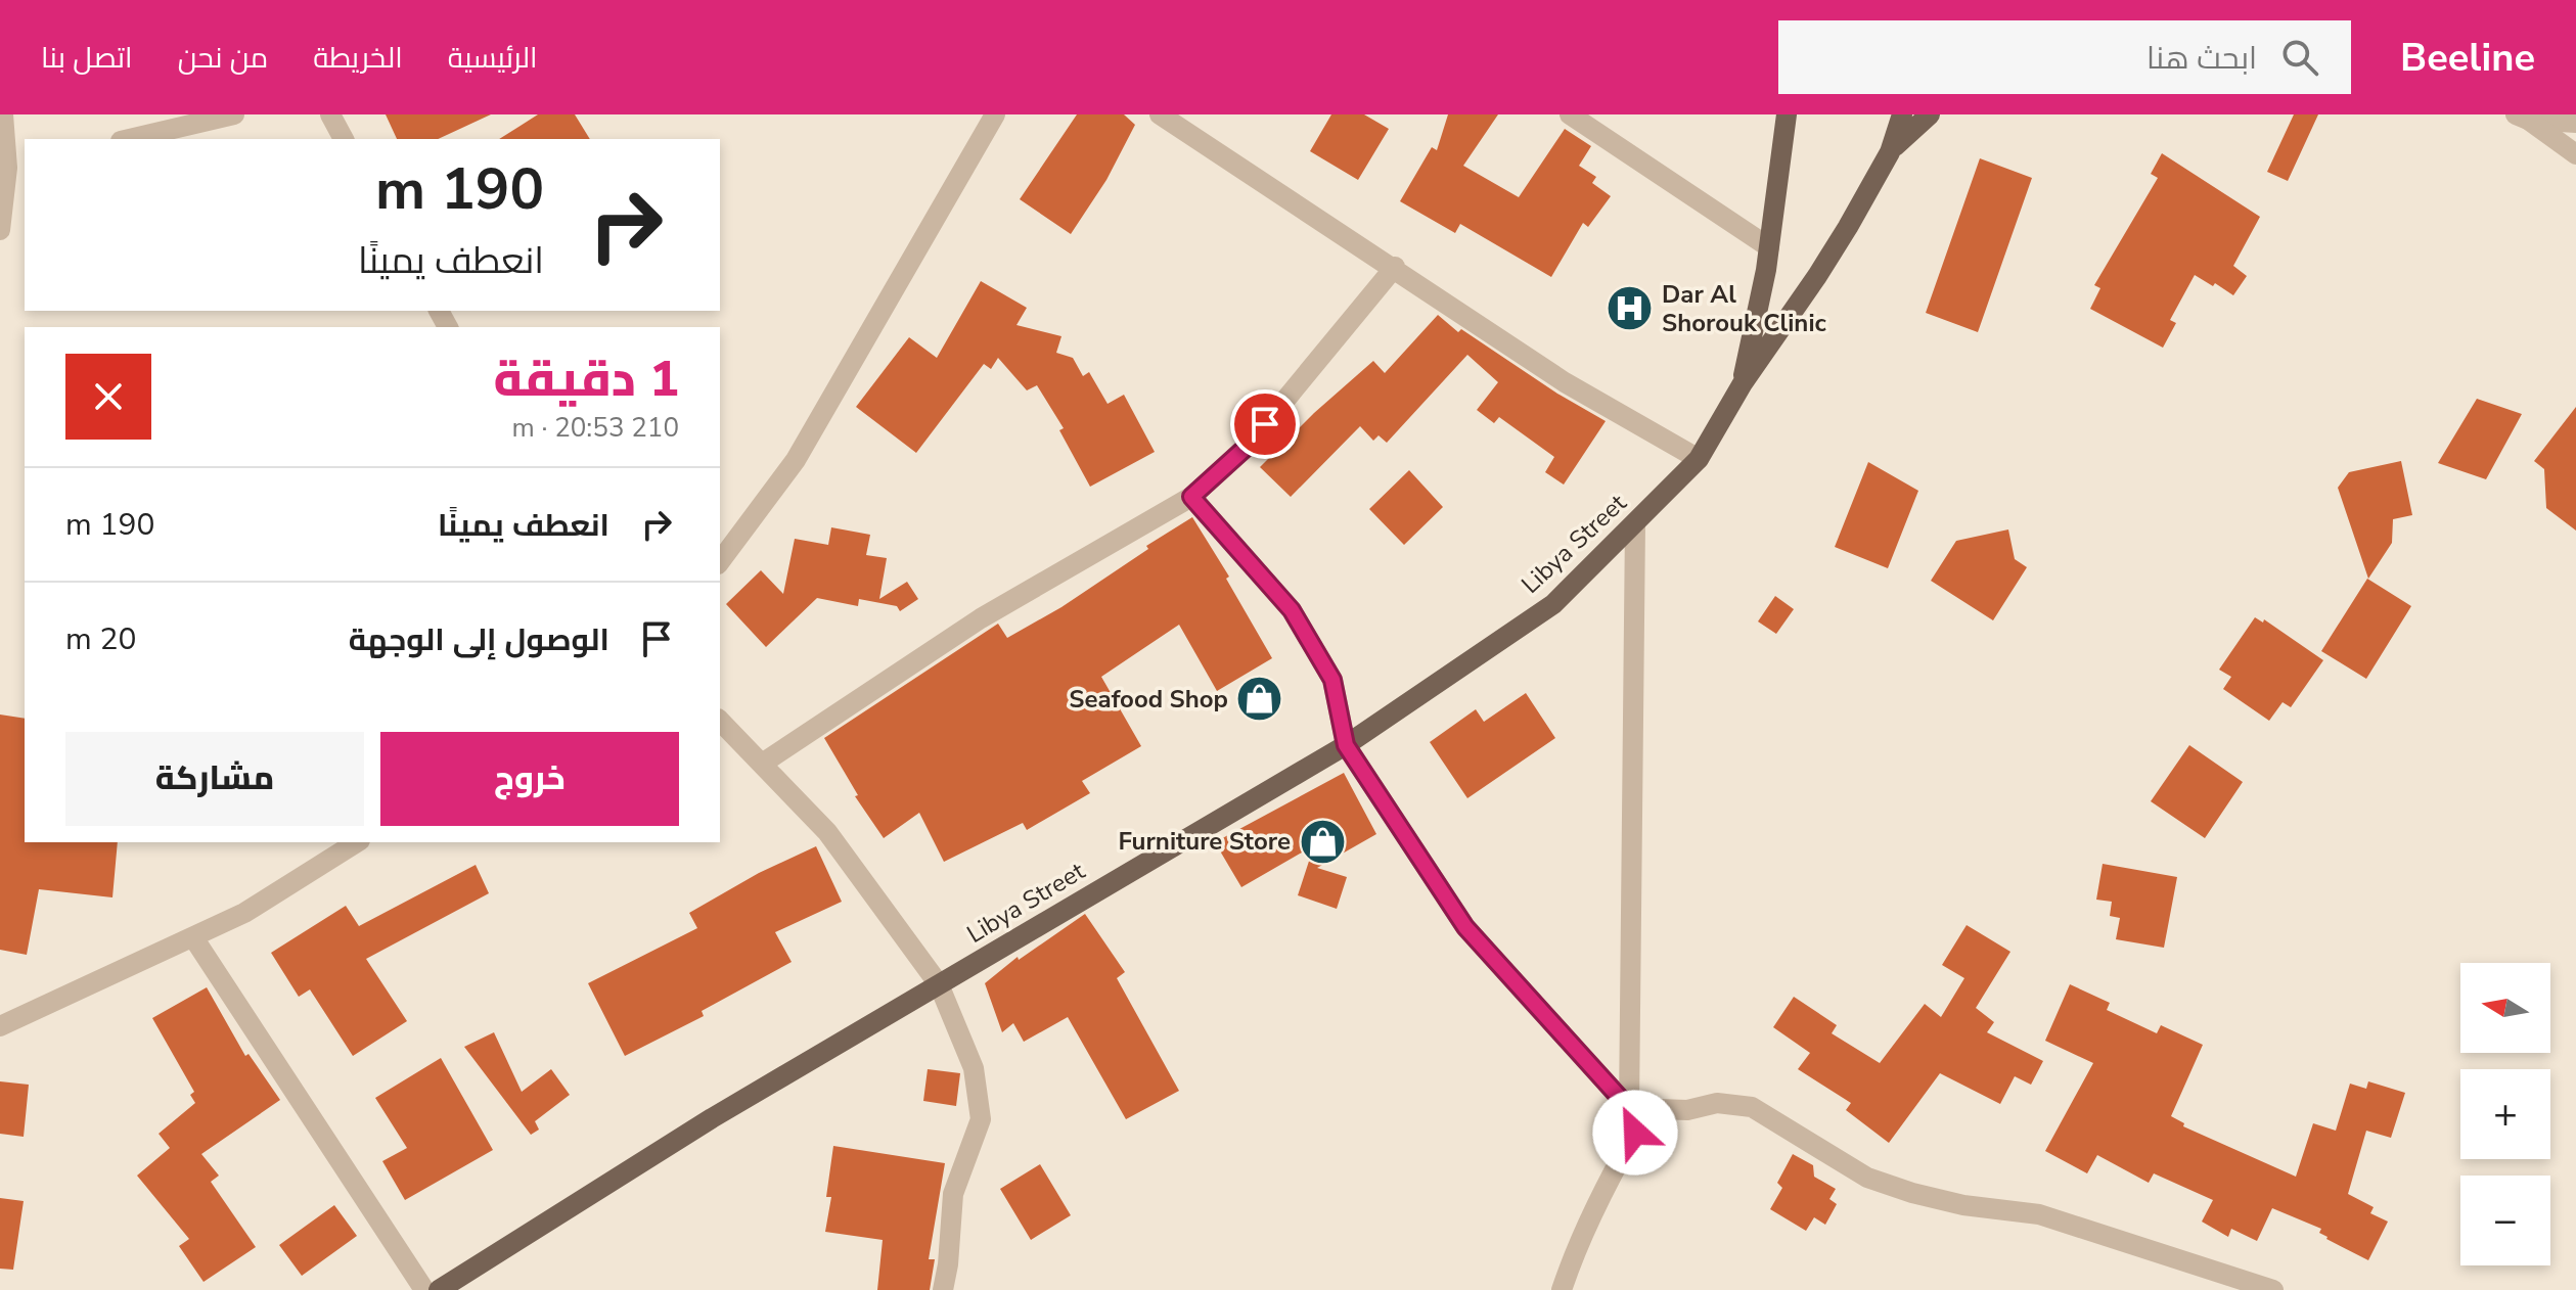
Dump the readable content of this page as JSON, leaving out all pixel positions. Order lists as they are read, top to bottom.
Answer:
{
  "streets": {
    "main road": ["Libya Street"]
  },
  "places": {
    "hospital": ["Dar Al Shorouk Clinic"],
    "shop": ["Seafood Shop", "Furniture Store"]
  },
  "north": "left",
  "page": {
    "header": "Beeline",
    "search": "ابحث هنا",
    "nav": [
      "الرئيسية",
      "الخريطة",
      "من نحن",
      "اتصل بنا"
    ],
    "turn": ["190 m", "انعطف يمينًا"],
    "heading": ["1 دقيقة", "210 m · 20:53"],
    "list": [
      {
        "name": "انعطف يمينًا",
        "value": "190 m"
      },
      {
        "name": "الوصول إلى الوجهة",
        "value": "20 m"
      }
    ],
    "buttons": ["خروج", "مشاركة"],
    "map_buttons": ["+", "−"]
  }
}
